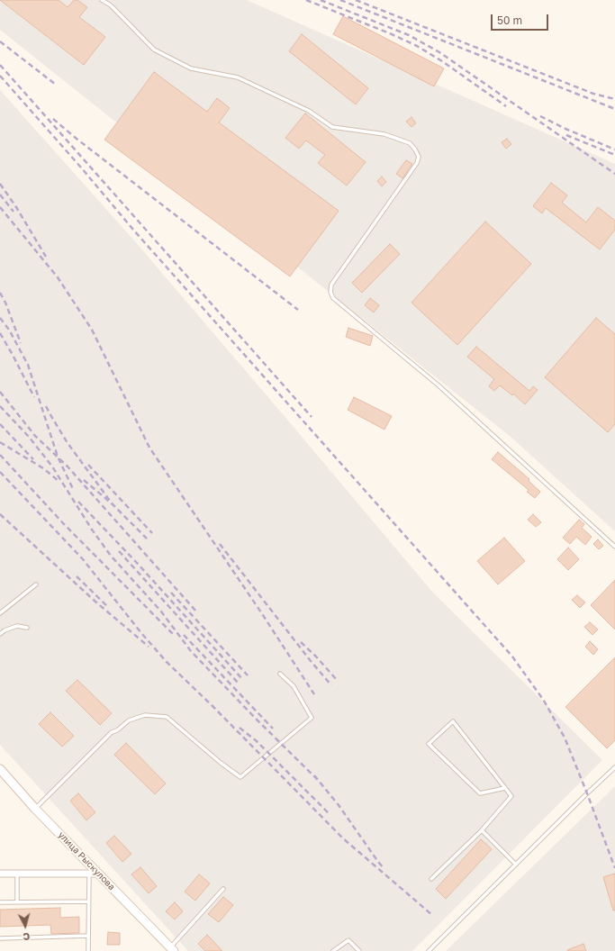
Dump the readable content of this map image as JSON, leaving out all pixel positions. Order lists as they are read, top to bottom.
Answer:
{
  "streets": {
    "street": ["улица Рыскулова"]
  },
  "scale_bar": "50 m",
  "north": "bottom"
}
